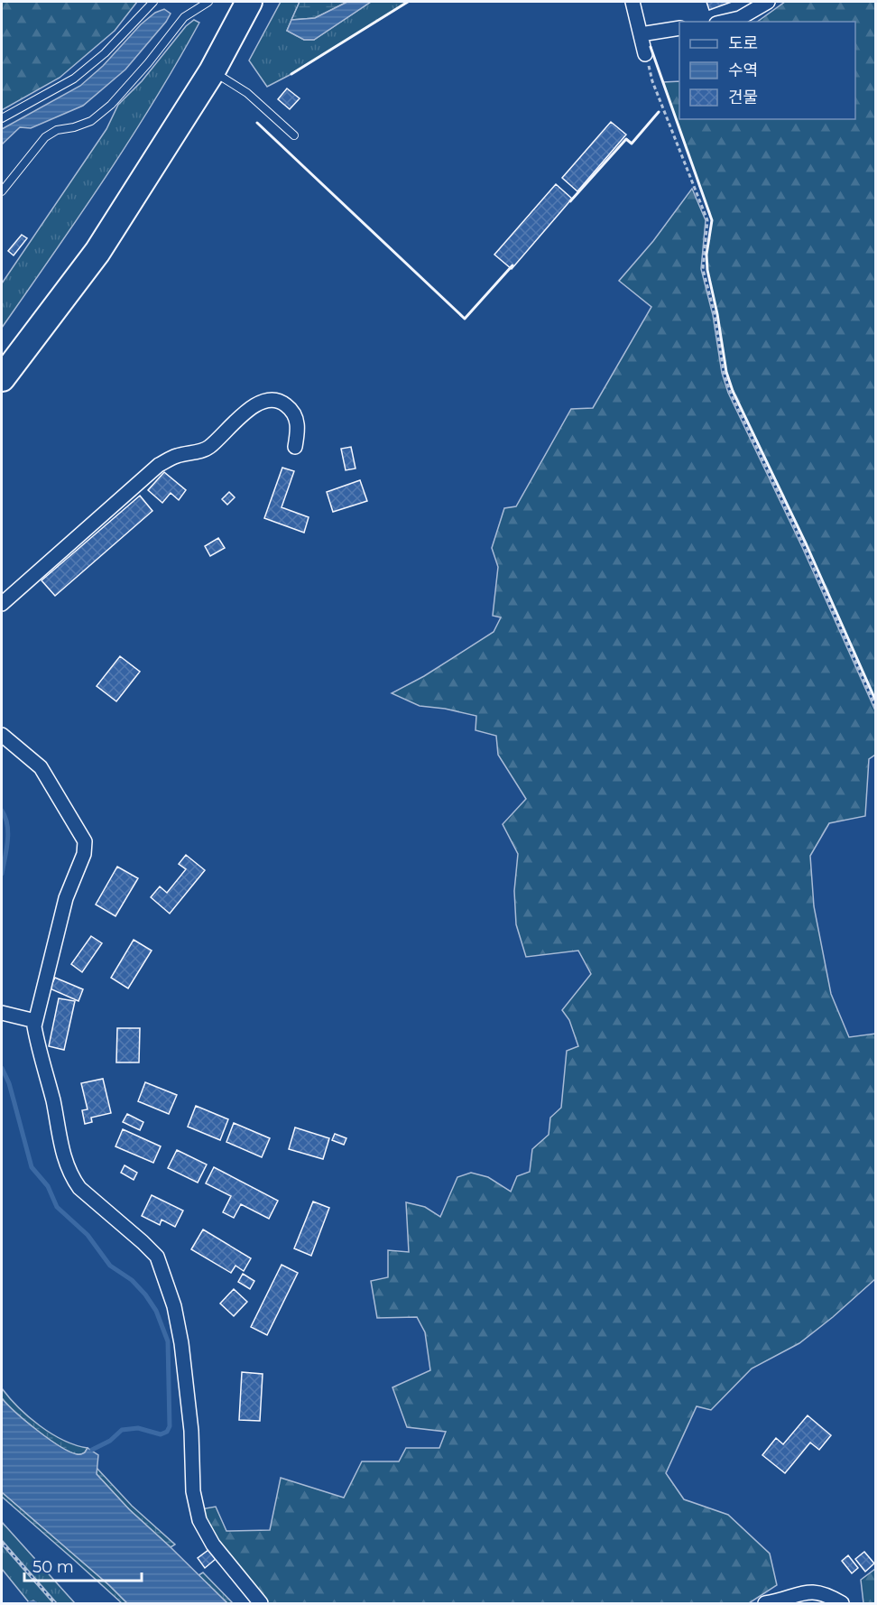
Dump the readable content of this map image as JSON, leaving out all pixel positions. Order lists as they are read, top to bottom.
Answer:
{
  "legend": ["도로", "수역", "건물"],
  "scale_bar": "50 m"
}
